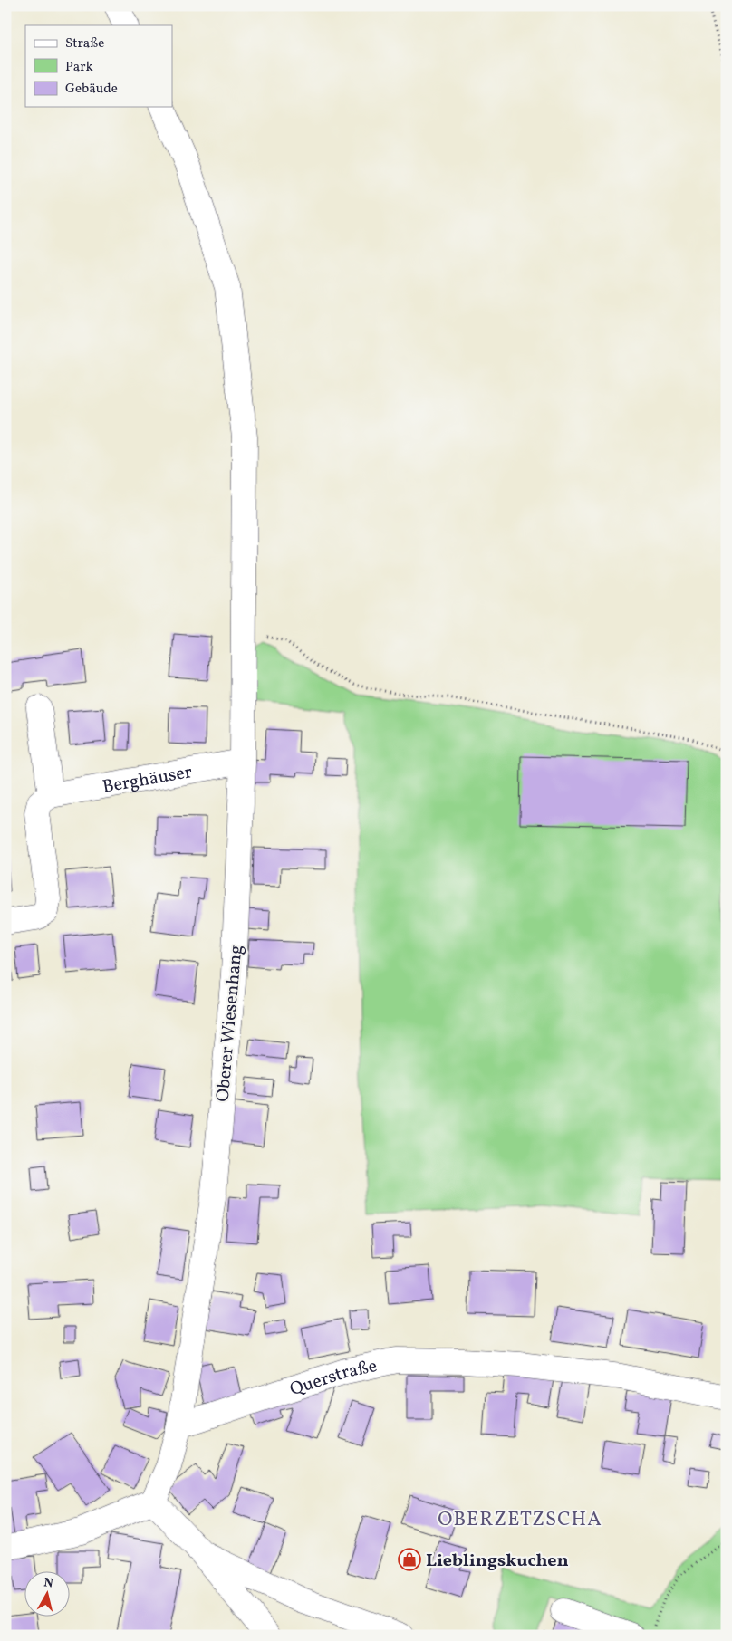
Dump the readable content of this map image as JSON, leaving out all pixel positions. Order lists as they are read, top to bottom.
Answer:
{
  "streets": {
    "street": ["Berghäuser", "Oberer Wiesenhang", "Querstraße"]
  },
  "crossings": [
    ["Berghäuser", "Oberer Wiesenhang"],
    ["Oberer Wiesenhang", "Querstraße"]
  ],
  "districts": ["OBERZETZSCHA"],
  "places": {
    "shop": ["Lieblingskuchen"]
  },
  "legend": ["Straße", "Park", "Gebäude"],
  "north": "top"
}
